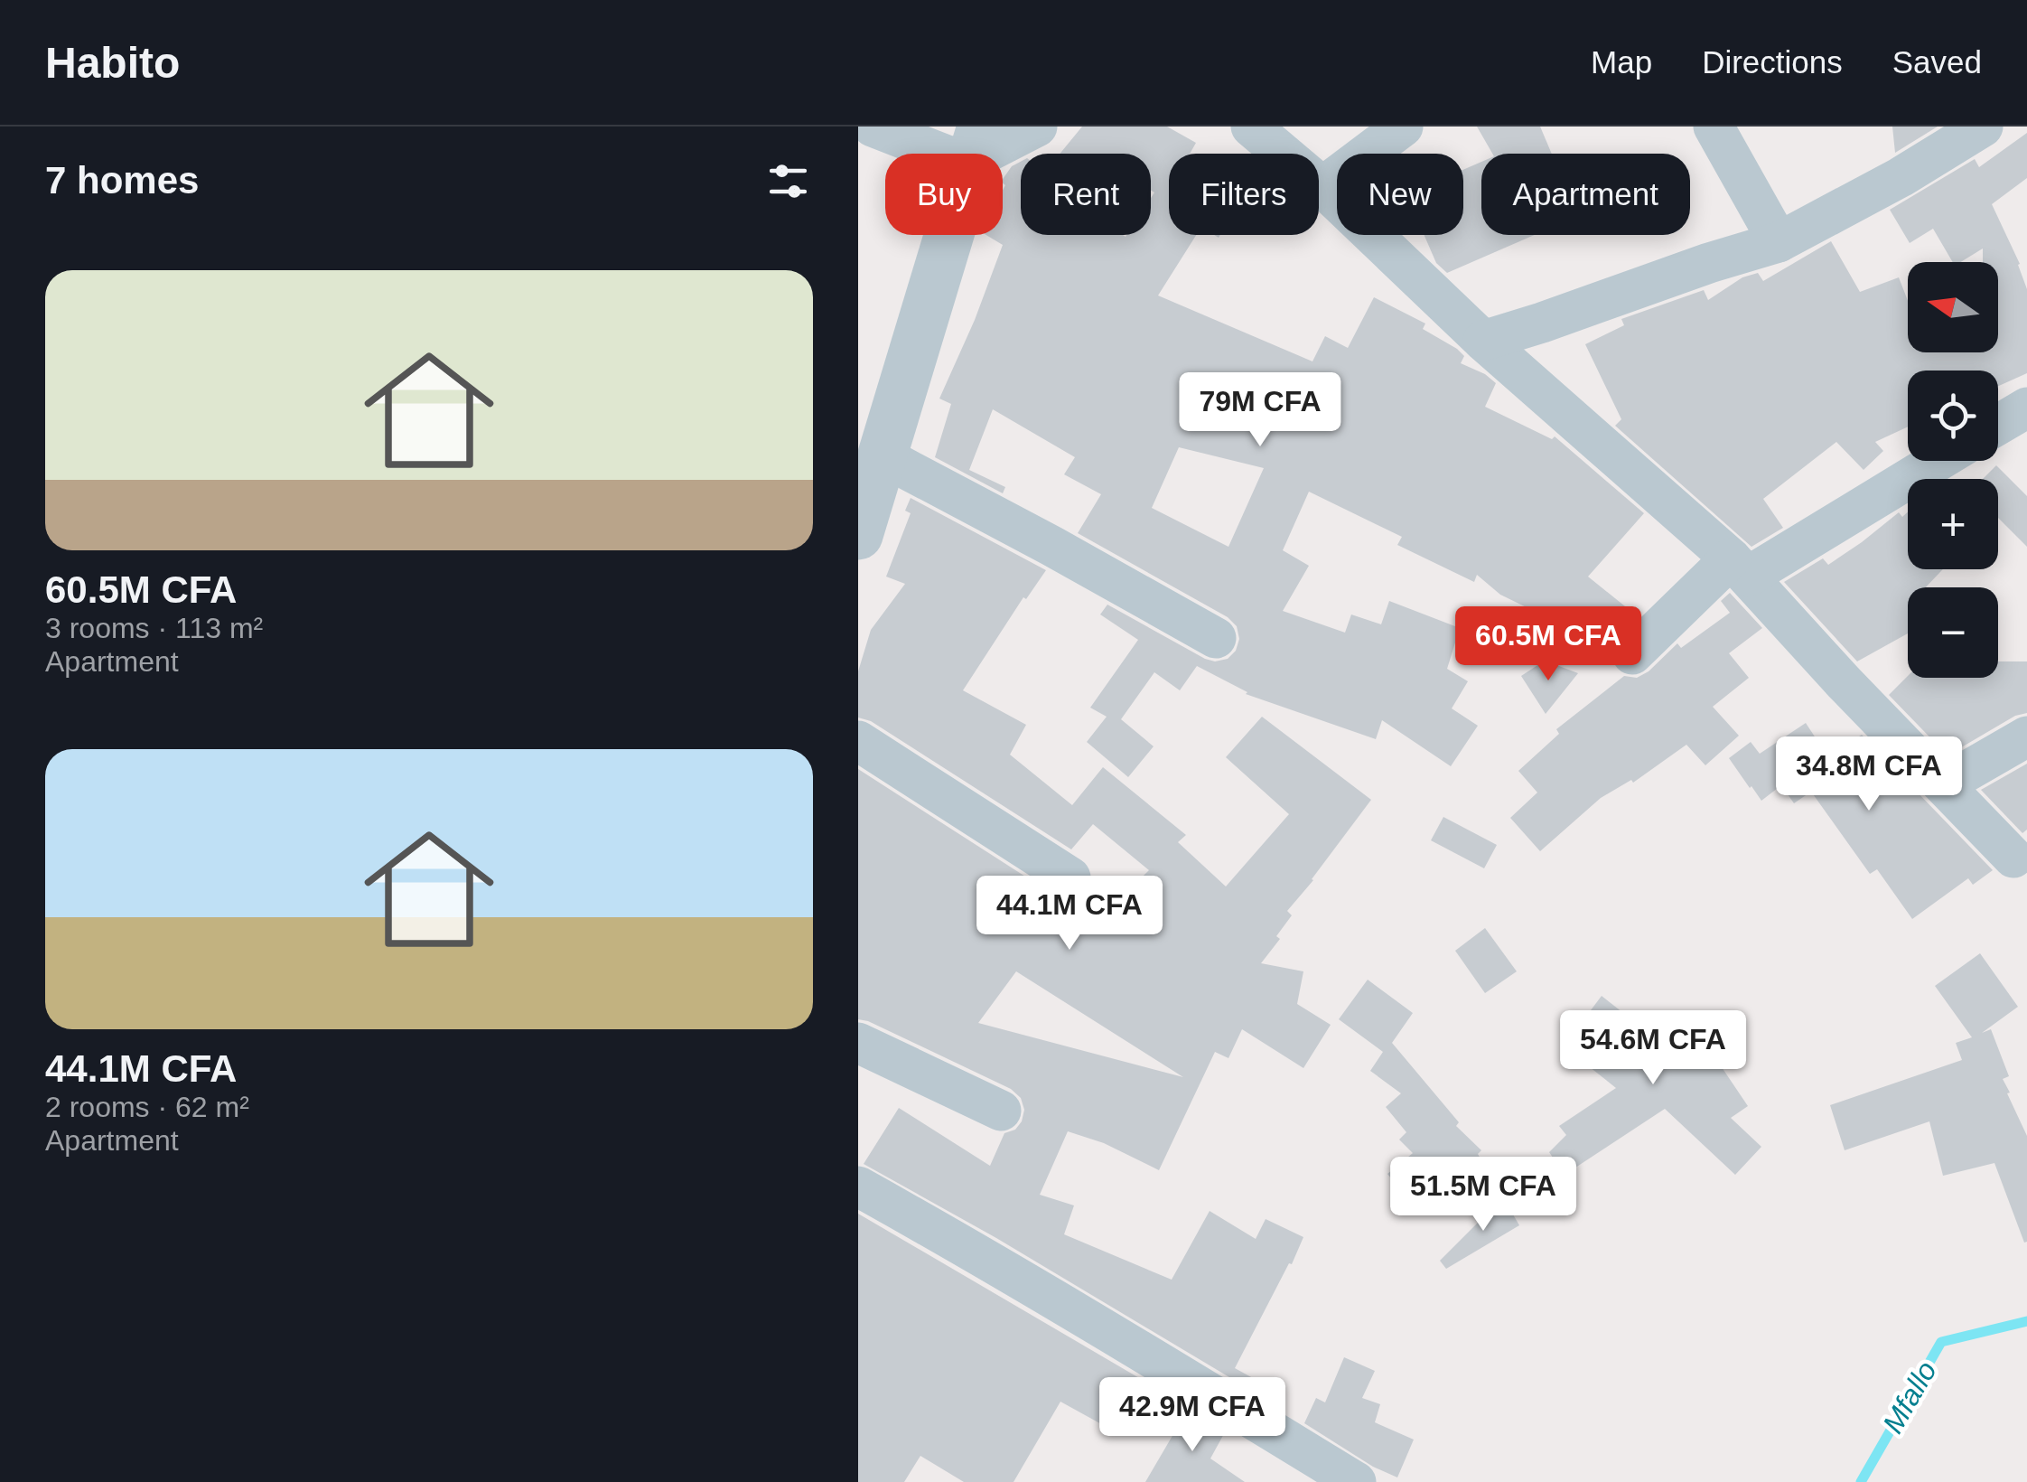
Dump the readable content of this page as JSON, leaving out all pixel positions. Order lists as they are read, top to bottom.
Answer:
{
  "water": ["Mfallo"],
  "north": "left",
  "page": {
    "header": "Habito",
    "nav": ["Map", "Directions", "Saved"],
    "heading": "7 homes",
    "chip": [
      "Buy",
      "Rent",
      "Filters",
      "New",
      "Apartment"
    ],
    "list": [
      {
        "name": "60.5M CFA",
        "note": "3 rooms · 113 m² · Apartment"
      },
      {
        "name": "44.1M CFA",
        "note": "2 rooms · 62 m² · Apartment"
      }
    ],
    "map_buttons": ["+", "−"],
    "price": [
      "79M CFA",
      "60.5M CFA",
      "34.8M CFA",
      "44.1M CFA",
      "54.6M CFA",
      "51.5M CFA",
      "42.9M CFA"
    ]
  }
}
